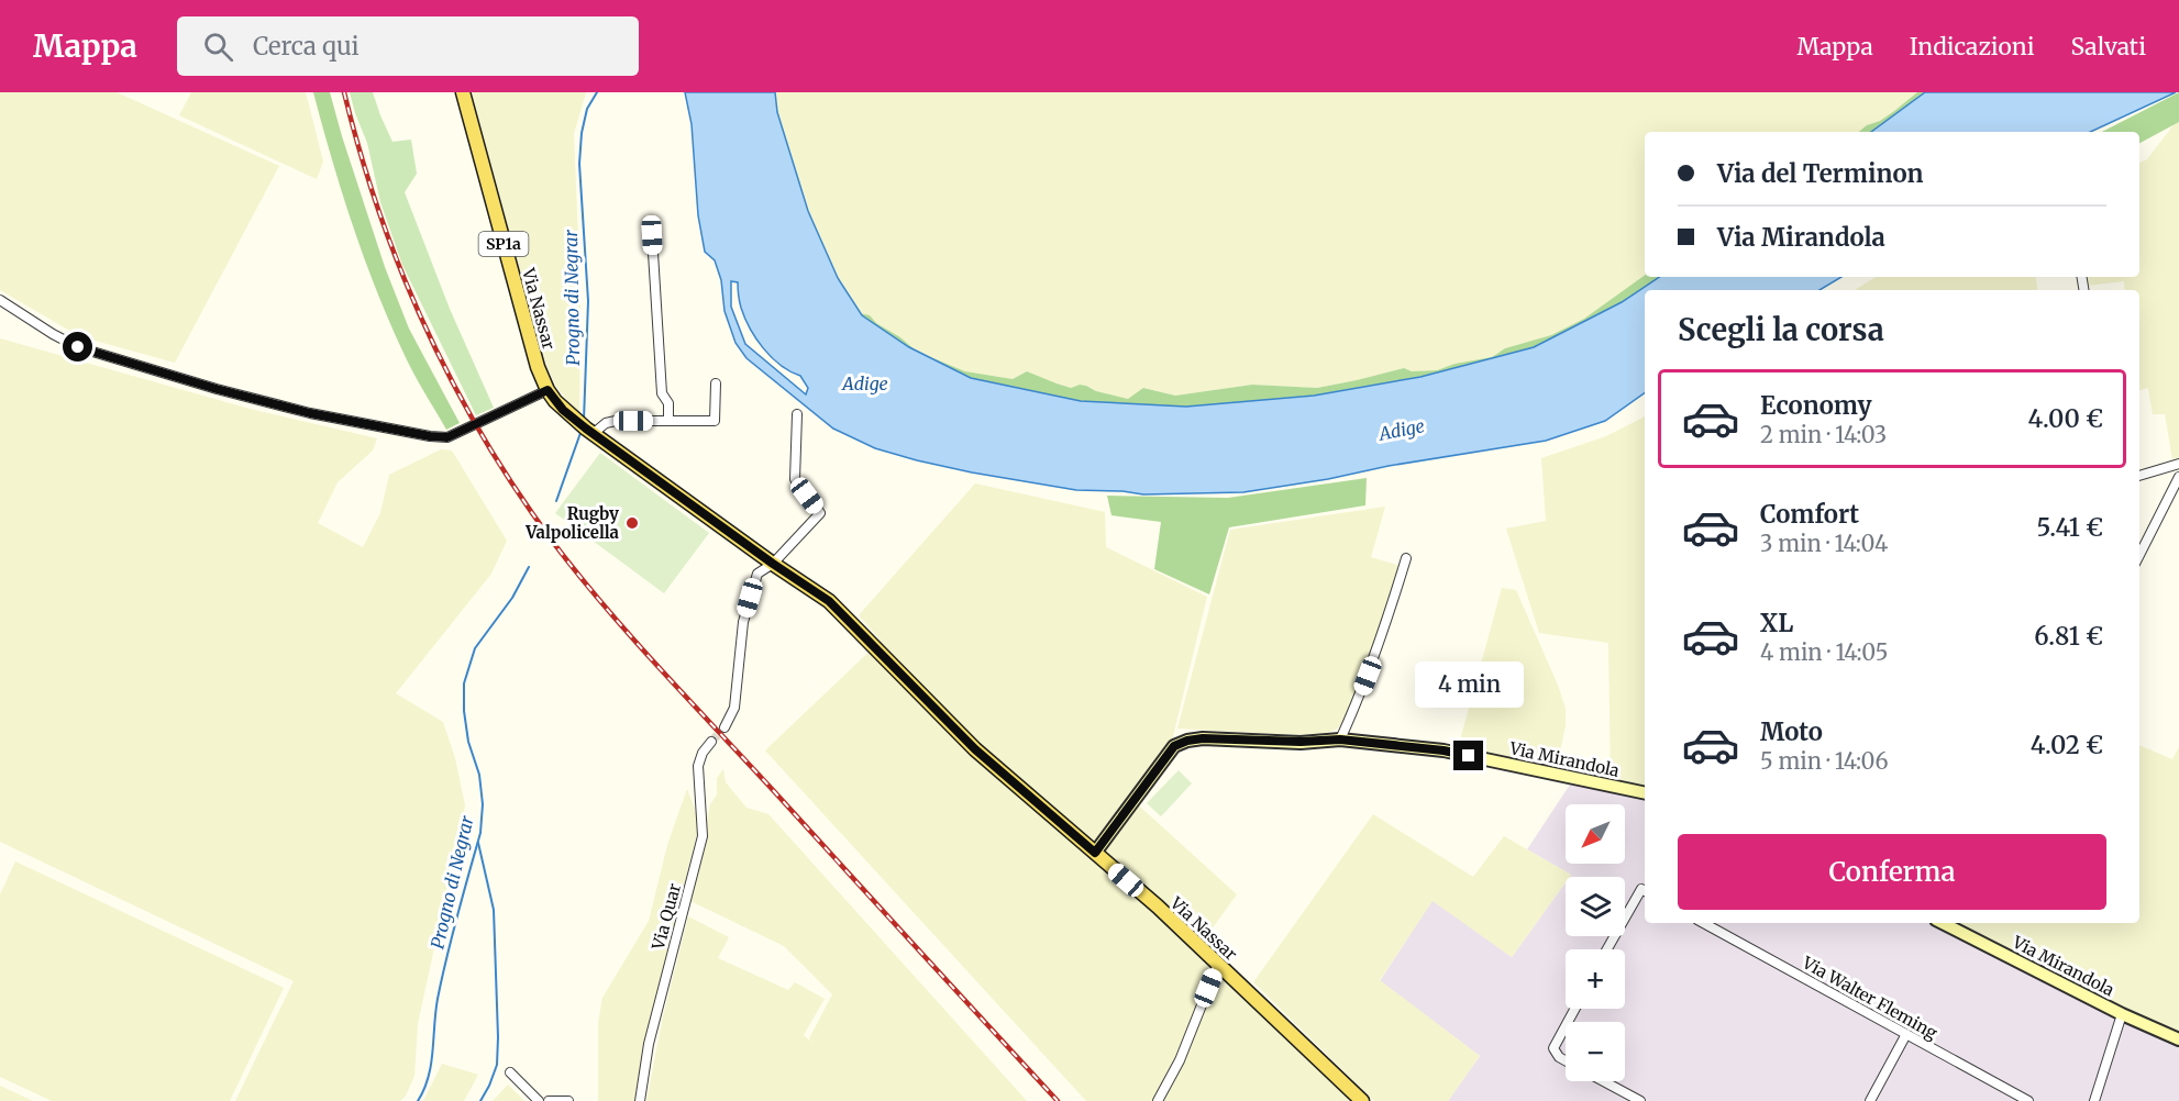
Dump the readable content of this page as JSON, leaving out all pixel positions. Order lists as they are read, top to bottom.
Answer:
{
  "streets": {
    "main road": ["SP1a", "Via Nassar"],
    "street": ["Via Mirandola", "Via Quar", "Via Walter Fleming"]
  },
  "crossings": [
    ["Via Nassar", "Via Mirandola"]
  ],
  "water": ["Progno di Negrar", "Adige"],
  "places": ["Rugby Valpolicella"],
  "north": "bottom left",
  "page": {
    "header": "Mappa",
    "search": "Cerca qui",
    "nav": ["Mappa", "Indicazioni", "Salvati"],
    "banner": ["Via del Terminon", "Via Mirandola"],
    "heading": "Scegli la corsa",
    "list": [
      {
        "name": "Economy",
        "note": "2 min · 14:03",
        "value": "4.00 €"
      },
      {
        "name": "Comfort",
        "note": "3 min · 14:04",
        "value": "5.41 €"
      },
      {
        "name": "XL",
        "note": "4 min · 14:05",
        "value": "6.81 €"
      },
      {
        "name": "Moto",
        "note": "5 min · 14:06",
        "value": "4.02 €"
      }
    ],
    "bubble": "4 min",
    "map_buttons": ["+", "−"],
    "buttons": "Conferma"
  }
}
